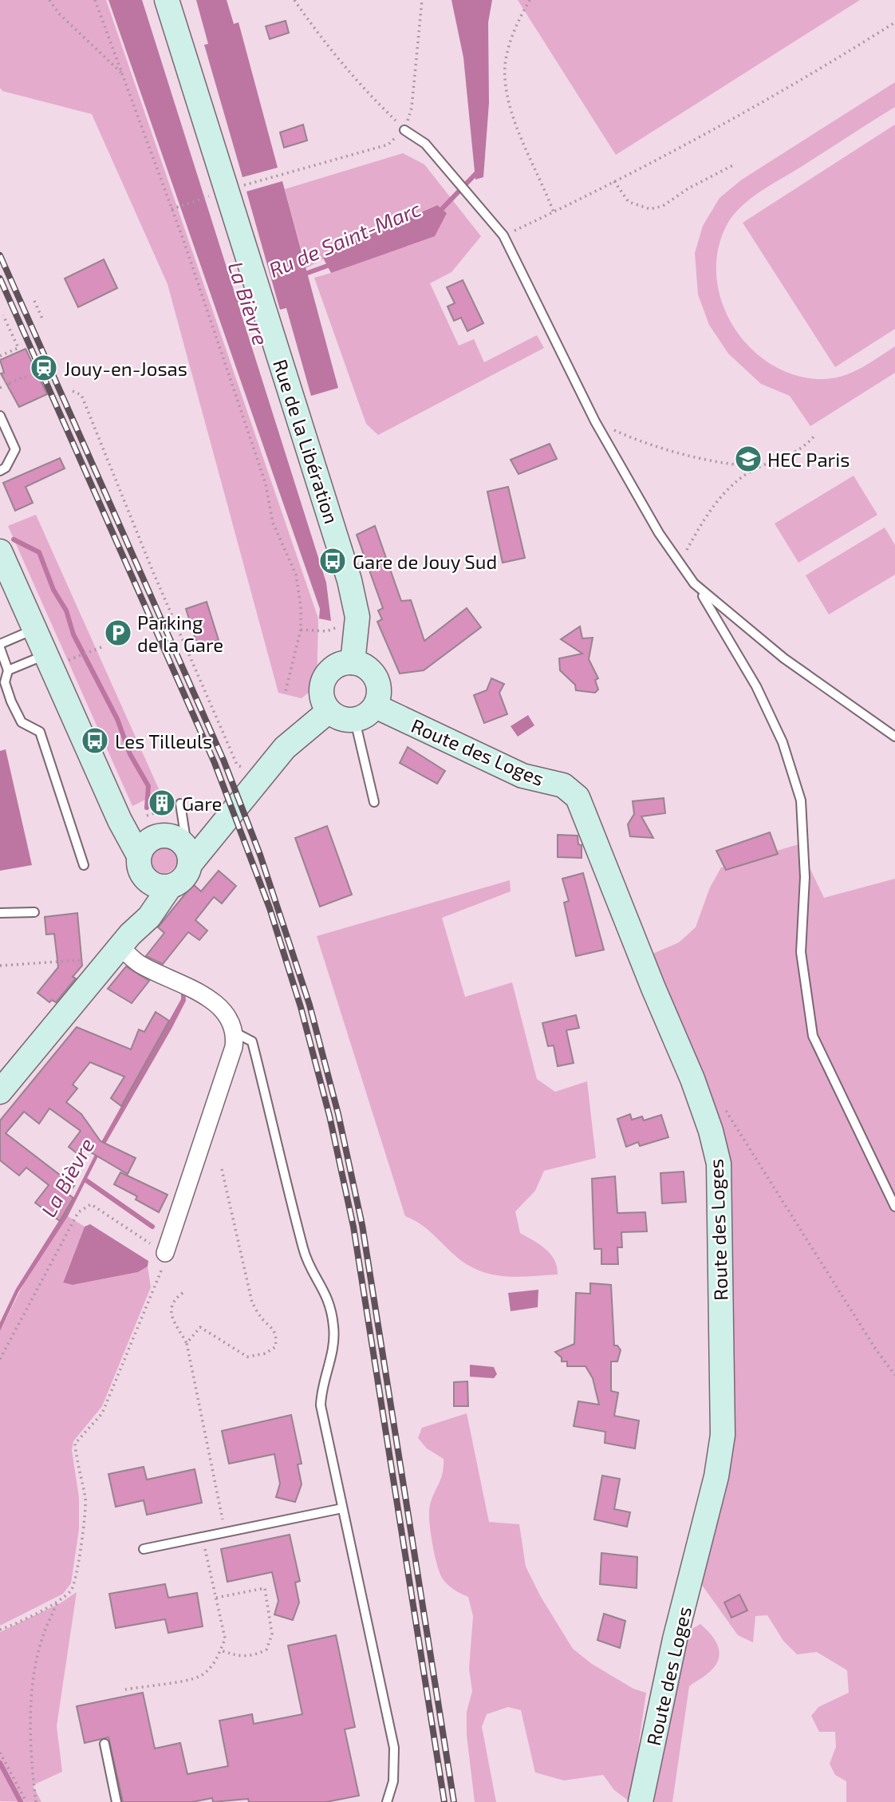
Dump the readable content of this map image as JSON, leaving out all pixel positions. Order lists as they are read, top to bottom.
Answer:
{
  "streets": {
    "main road": ["Rue de la Libération", "Route des Loges"]
  },
  "crossings": [
    ["Rue de la Libération", "Route des Loges"]
  ],
  "water": ["Ru de Saint-Marc", "La Bièvre"],
  "places": {
    "station": ["Jouy-en-Josas"],
    "school or university": ["HEC Paris"],
    "bus stop": ["Gare de Jouy Sud", "Les Tilleuls"],
    "parking": ["Parking de la Gare"],
    "building": ["Gare"]
  }
}
